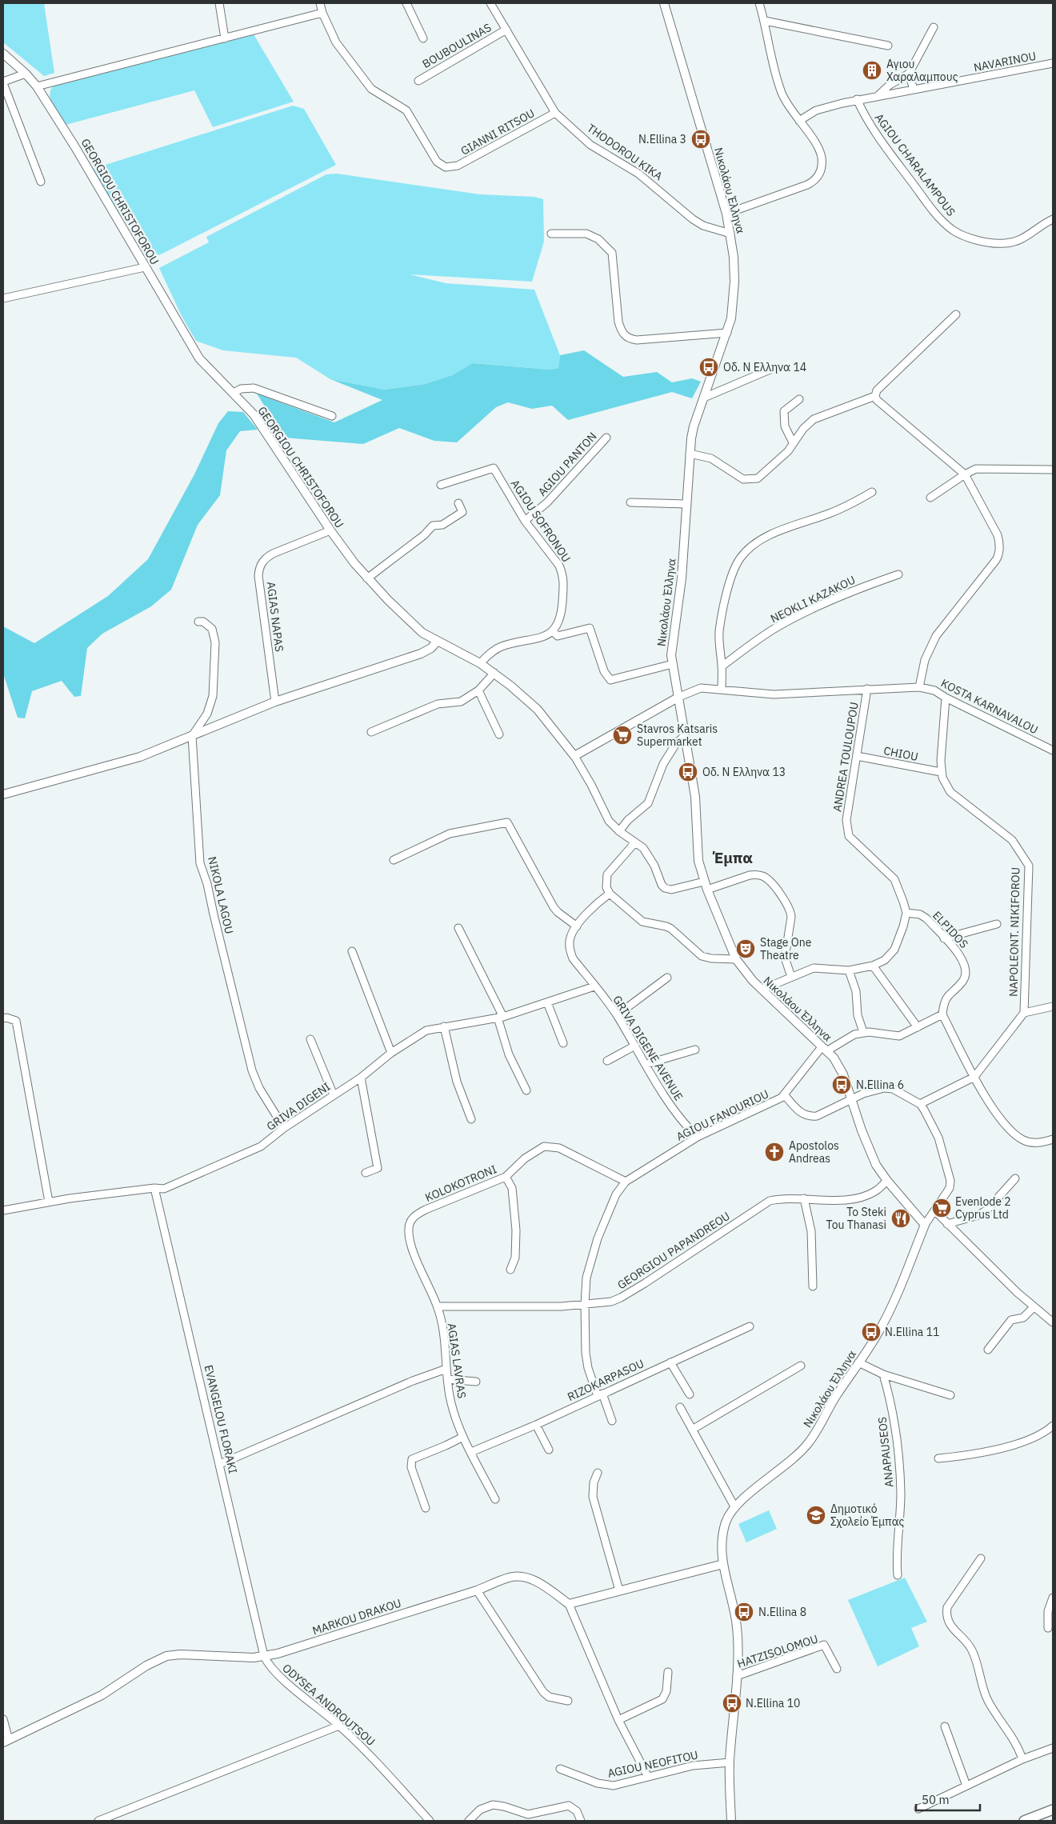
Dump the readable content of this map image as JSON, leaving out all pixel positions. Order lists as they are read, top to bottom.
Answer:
{
  "streets": {
    "street": [
      "BOUBOULINAS",
      "NAVARINOU",
      "GIANNI RITSOU",
      "THODOROU KIKA",
      "AGIOU CHARALAMPOUS",
      "Νικολάου Έλληνα",
      "GEORGIOU CHRISTOFOROU",
      "AGIOU PANTON",
      "AGIOU SOFRONOU",
      "NEOKLI KAZAKOU",
      "AGIAS NAPAS",
      "KOSTA KARNAVALOU",
      "CHIOU",
      "ANDREA TOULOUPOU",
      "NIKOLA LAGOU",
      "ELPIDOS",
      "NAPOLEONT. NIKIFOROU",
      "GRIVA DIGENE AVENUE",
      "GRIVA DIGENI",
      "AGIOU FANOURIOU",
      "KOLOKOTRONI",
      "GEORGIOU PAPANDREOU",
      "AGIAS LAVRAS",
      "RIZOKARPASOU",
      "EVANGELOU FLORAKI",
      "ANAPAUSEOS",
      "MARKOU DRAKOU",
      "HATZISOLOMOU",
      "ODYSEA ANDROUTSOU",
      "AGIOU NEOFITOU"
    ]
  },
  "crossings": [
    ["BOUBOULINAS", "THODOROU KIKA"],
    ["NAVARINOU", "AGIOU CHARALAMPOUS"],
    ["GIANNI RITSOU", "THODOROU KIKA"],
    ["THODOROU KIKA", "Νικολάου Έλληνα"],
    ["Νικολάου Έλληνα", "GEORGIOU CHRISTOFOROU"],
    ["Νικολάου Έλληνα", "KOSTA KARNAVALOU"],
    ["Νικολάου Έλληνα", "AGIOU FANOURIOU"],
    ["Νικολάου Έλληνα", "GEORGIOU PAPANDREOU"],
    ["Νικολάου Έλληνα", "HATZISOLOMOU"],
    ["Νικολάου Έλληνα", "AGIOU NEOFITOU"],
    ["GEORGIOU CHRISTOFOROU", "AGIAS NAPAS"],
    ["AGIOU PANTON", "AGIOU SOFRONOU"],
    ["KOSTA KARNAVALOU", "ANDREA TOULOUPOU"],
    ["KOSTA KARNAVALOU", "NAPOLEONT. NIKIFOROU"],
    ["CHIOU", "ANDREA TOULOUPOU"],
    ["CHIOU", "NAPOLEONT. NIKIFOROU"],
    ["ANDREA TOULOUPOU", "ELPIDOS"],
    ["NIKOLA LAGOU", "GRIVA DIGENI"],
    ["GRIVA DIGENE AVENUE", "GRIVA DIGENI"],
    ["GRIVA DIGENE AVENUE", "AGIOU FANOURIOU"],
    ["GRIVA DIGENI", "EVANGELOU FLORAKI"],
    ["AGIOU FANOURIOU", "KOLOKOTRONI"],
    ["AGIOU FANOURIOU", "GEORGIOU PAPANDREOU"],
    ["AGIOU FANOURIOU", "RIZOKARPASOU"],
    ["KOLOKOTRONI", "AGIAS LAVRAS"],
    ["GEORGIOU PAPANDREOU", "AGIAS LAVRAS"],
    ["AGIAS LAVRAS", "RIZOKARPASOU"],
    ["EVANGELOU FLORAKI", "MARKOU DRAKOU"],
    ["EVANGELOU FLORAKI", "ODYSEA ANDROUTSOU"],
    ["MARKOU DRAKOU", "ODYSEA ANDROUTSOU"]
  ],
  "districts": ["Έμπα"],
  "places": {
    "building": ["Αγιου Χαραλαμπους"],
    "bus stop": [
      "N.Ellina 3",
      "Οδ. Ν Ελληνα 14",
      "Οδ. Ν Ελληνα 13",
      "N.Ellina 6",
      "N.Ellina 11",
      "N.Ellina 8",
      "N.Ellina 10"
    ],
    "supermarket": ["Stavros Katsaris Supermarket", "Evenlode 2 Cyprus Ltd"],
    "theatre": ["Stage One Theatre"],
    "church": ["Apostolos Andreas"],
    "restaurant": ["To Steki Tou Thanasi"],
    "school or university": ["Δημοτικό Σχολείο Έμπας"]
  },
  "scale_bar": "50 m"
}
